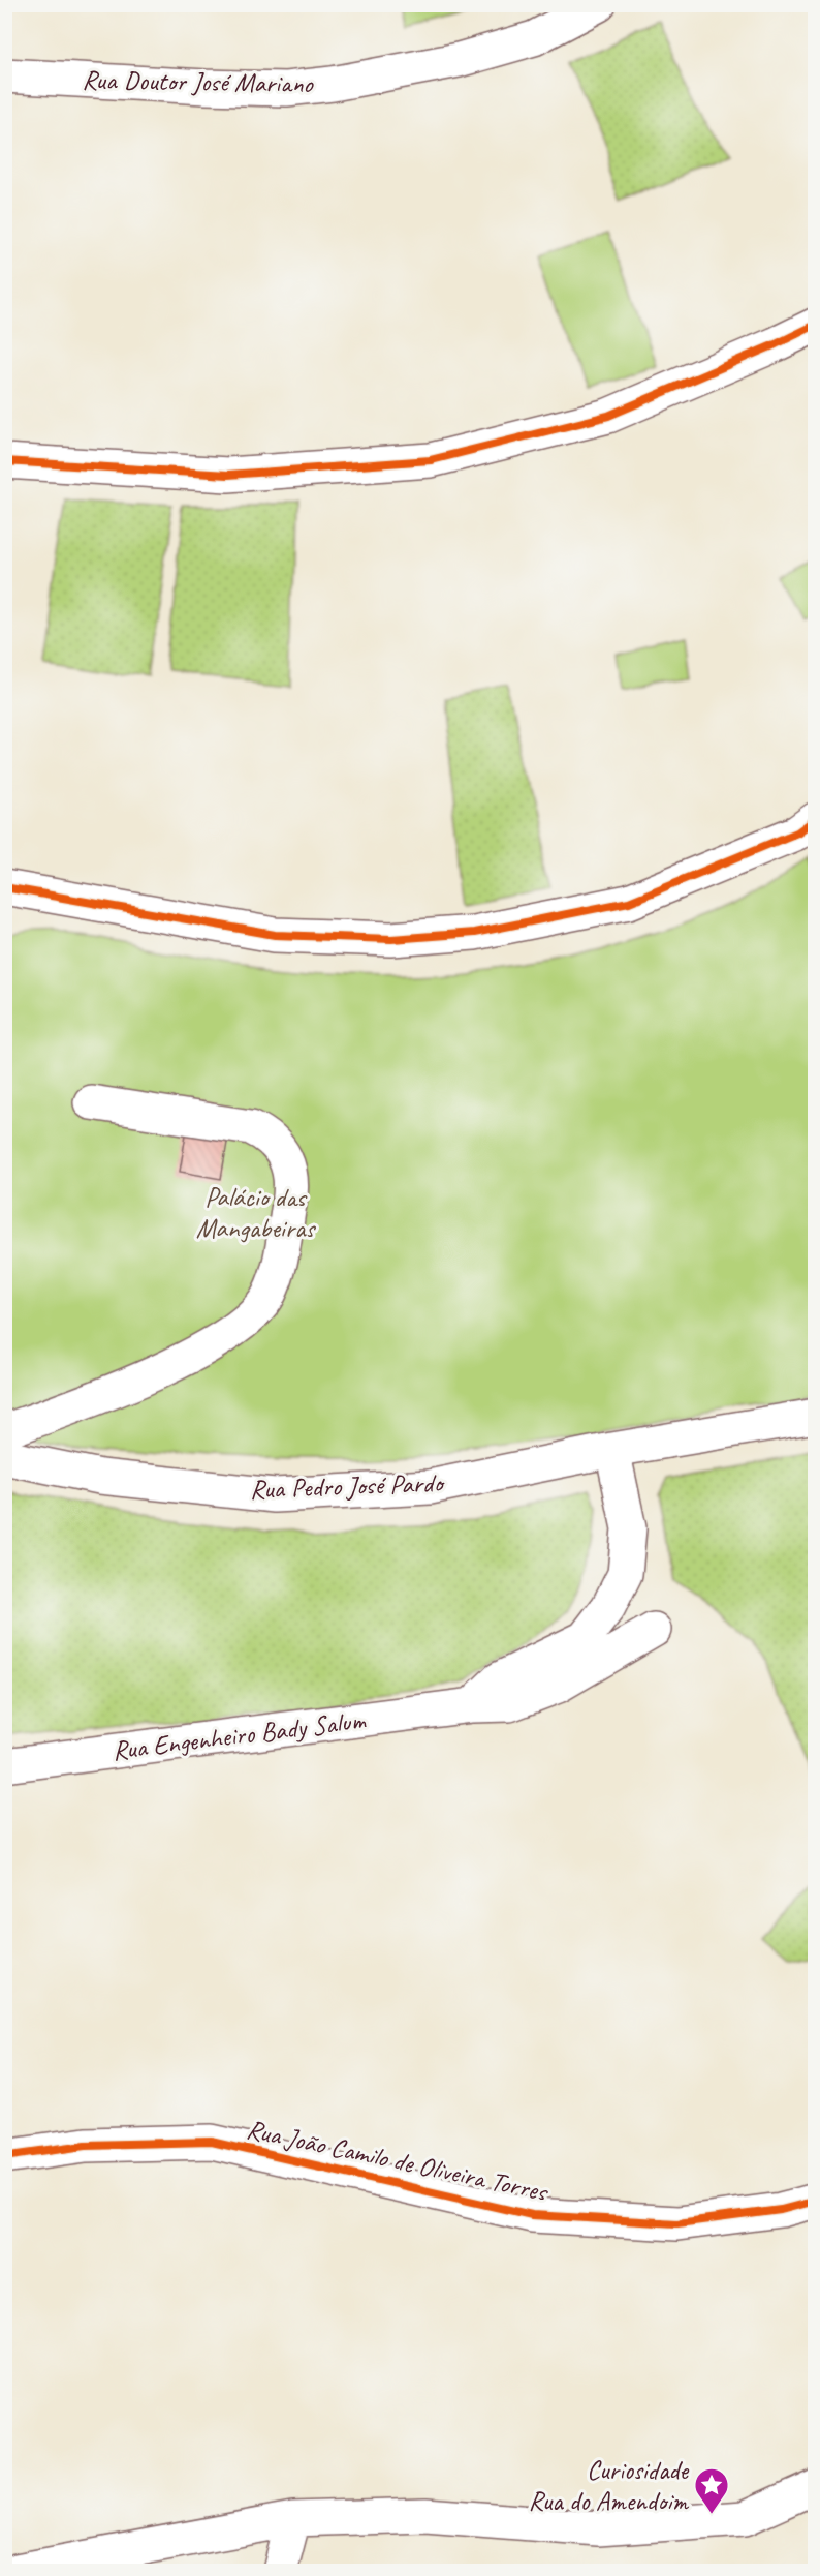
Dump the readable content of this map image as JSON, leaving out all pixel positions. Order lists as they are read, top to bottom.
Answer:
{
  "streets": {
    "street": [
      "Rua Doutor José Mariano",
      "Rua Pedro José Pardo",
      "Rua Engenheiro Bady Salum",
      "Rua João Camilo de Oliveira Torres"
    ]
  },
  "parks": ["Palácio das Mangabeiras"],
  "places": {
    "place": ["Curiosidade Rua do Amendoim"]
  }
}
